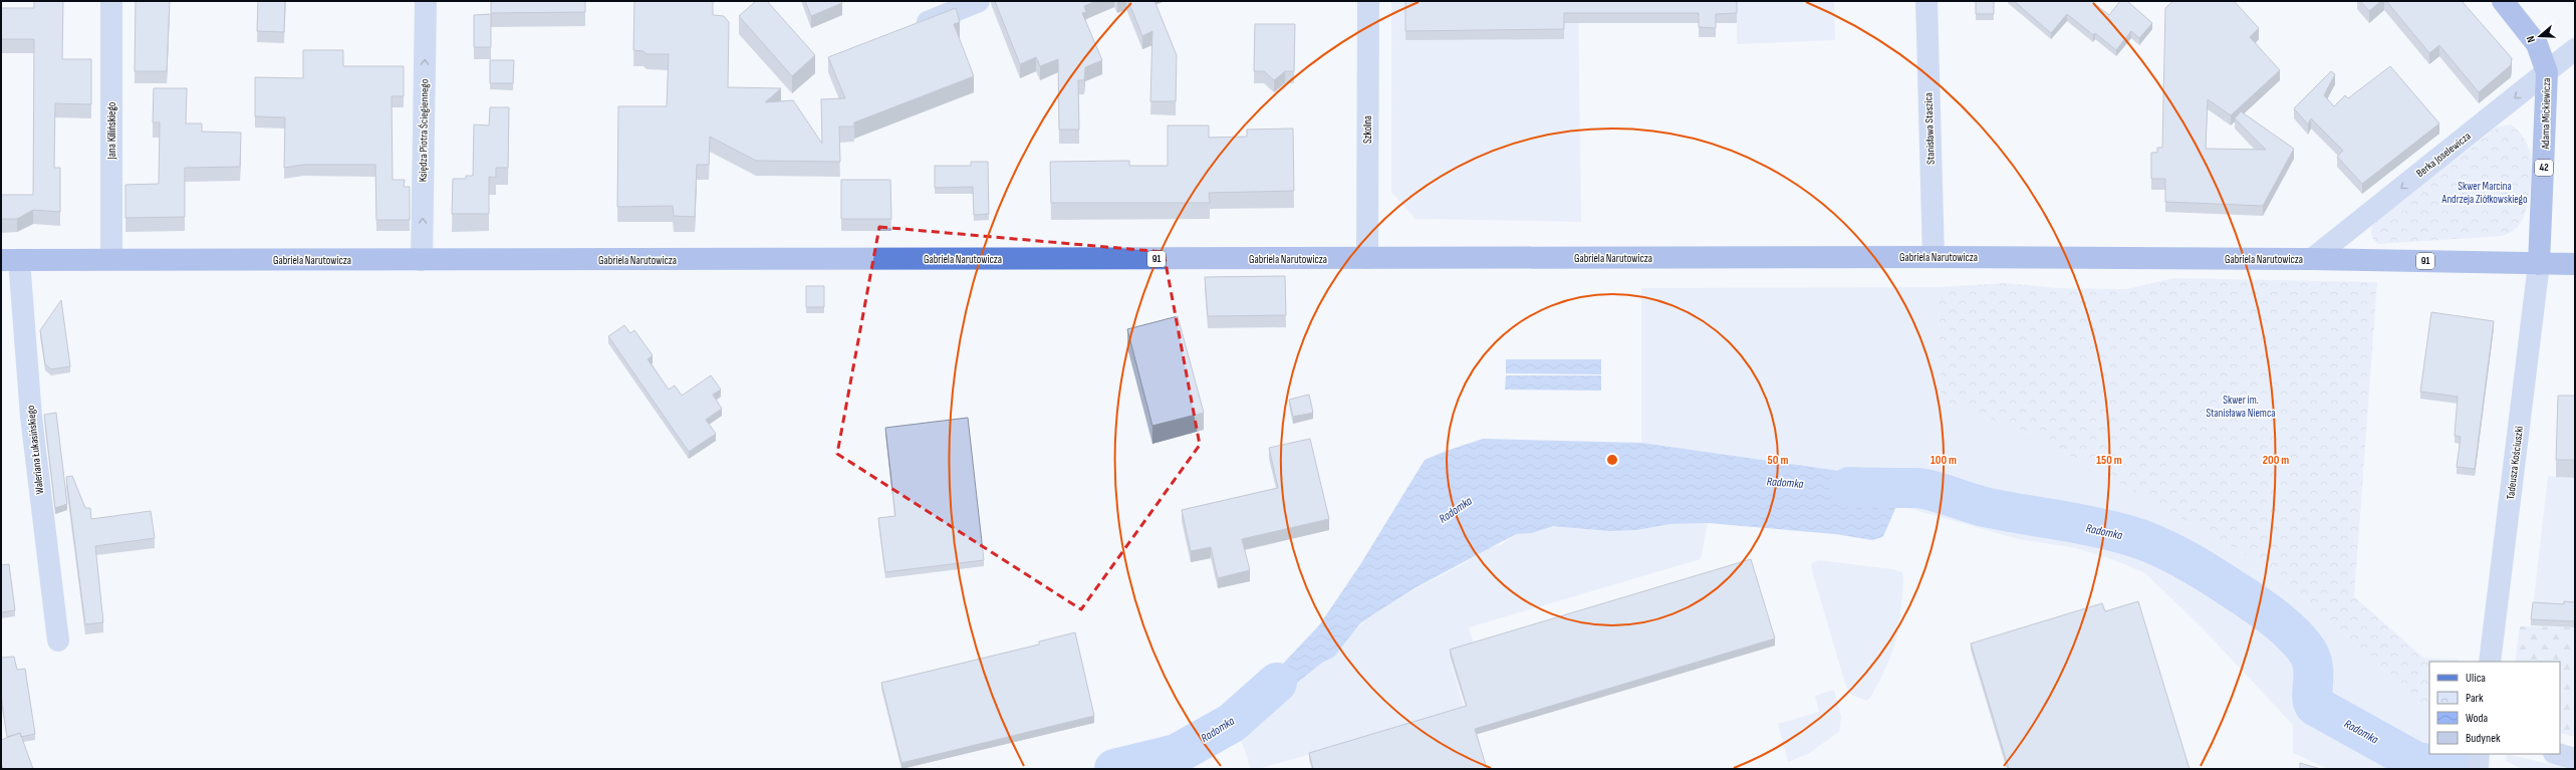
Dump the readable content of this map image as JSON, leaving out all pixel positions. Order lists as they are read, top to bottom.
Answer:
{
  "streets": {
    "main road": [
      "Adama Mickiewicza",
      "42",
      "Gabriela Narutowicza",
      "91"
    ],
    "street": [
      "Stanisława Staszica",
      "Szkolna",
      "Jana Kilińskiego",
      "Księdza Piotra Ściegiennego",
      "Berka Joselewicza",
      "Waleriana Łukasińskiego",
      "Tadeusza Kościuszki"
    ]
  },
  "crossings": [
    ["Adama Mickiewicza", "Berka Joselewicza"],
    ["Adama Mickiewicza", "Gabriela Narutowicza"],
    ["Adama Mickiewicza", "Tadeusza Kościuszki"],
    ["Stanisława Staszica", "Gabriela Narutowicza"],
    ["Szkolna", "Gabriela Narutowicza"],
    ["Jana Kilińskiego", "Gabriela Narutowicza"],
    ["Księdza Piotra Ściegiennego", "Gabriela Narutowicza"],
    ["Berka Joselewicza", "Gabriela Narutowicza"],
    ["Gabriela Narutowicza", "Waleriana Łukasińskiego"],
    ["Gabriela Narutowicza", "Tadeusza Kościuszki"]
  ],
  "one_way": ["Księdza Piotra Ściegiennego", "Berka Joselewicza"],
  "water": ["Radomka"],
  "parks": ["Skwer Marcina Andrzeja Ziółkowskiego", "Skwer im. Stanisława Niemca"],
  "legend": [
    "Ulica",
    "Park",
    "Woda",
    "Budynek"
  ],
  "north": "left",
  "rings": [
    "50 m",
    "100 m",
    "150 m",
    "200 m"
  ]
}
